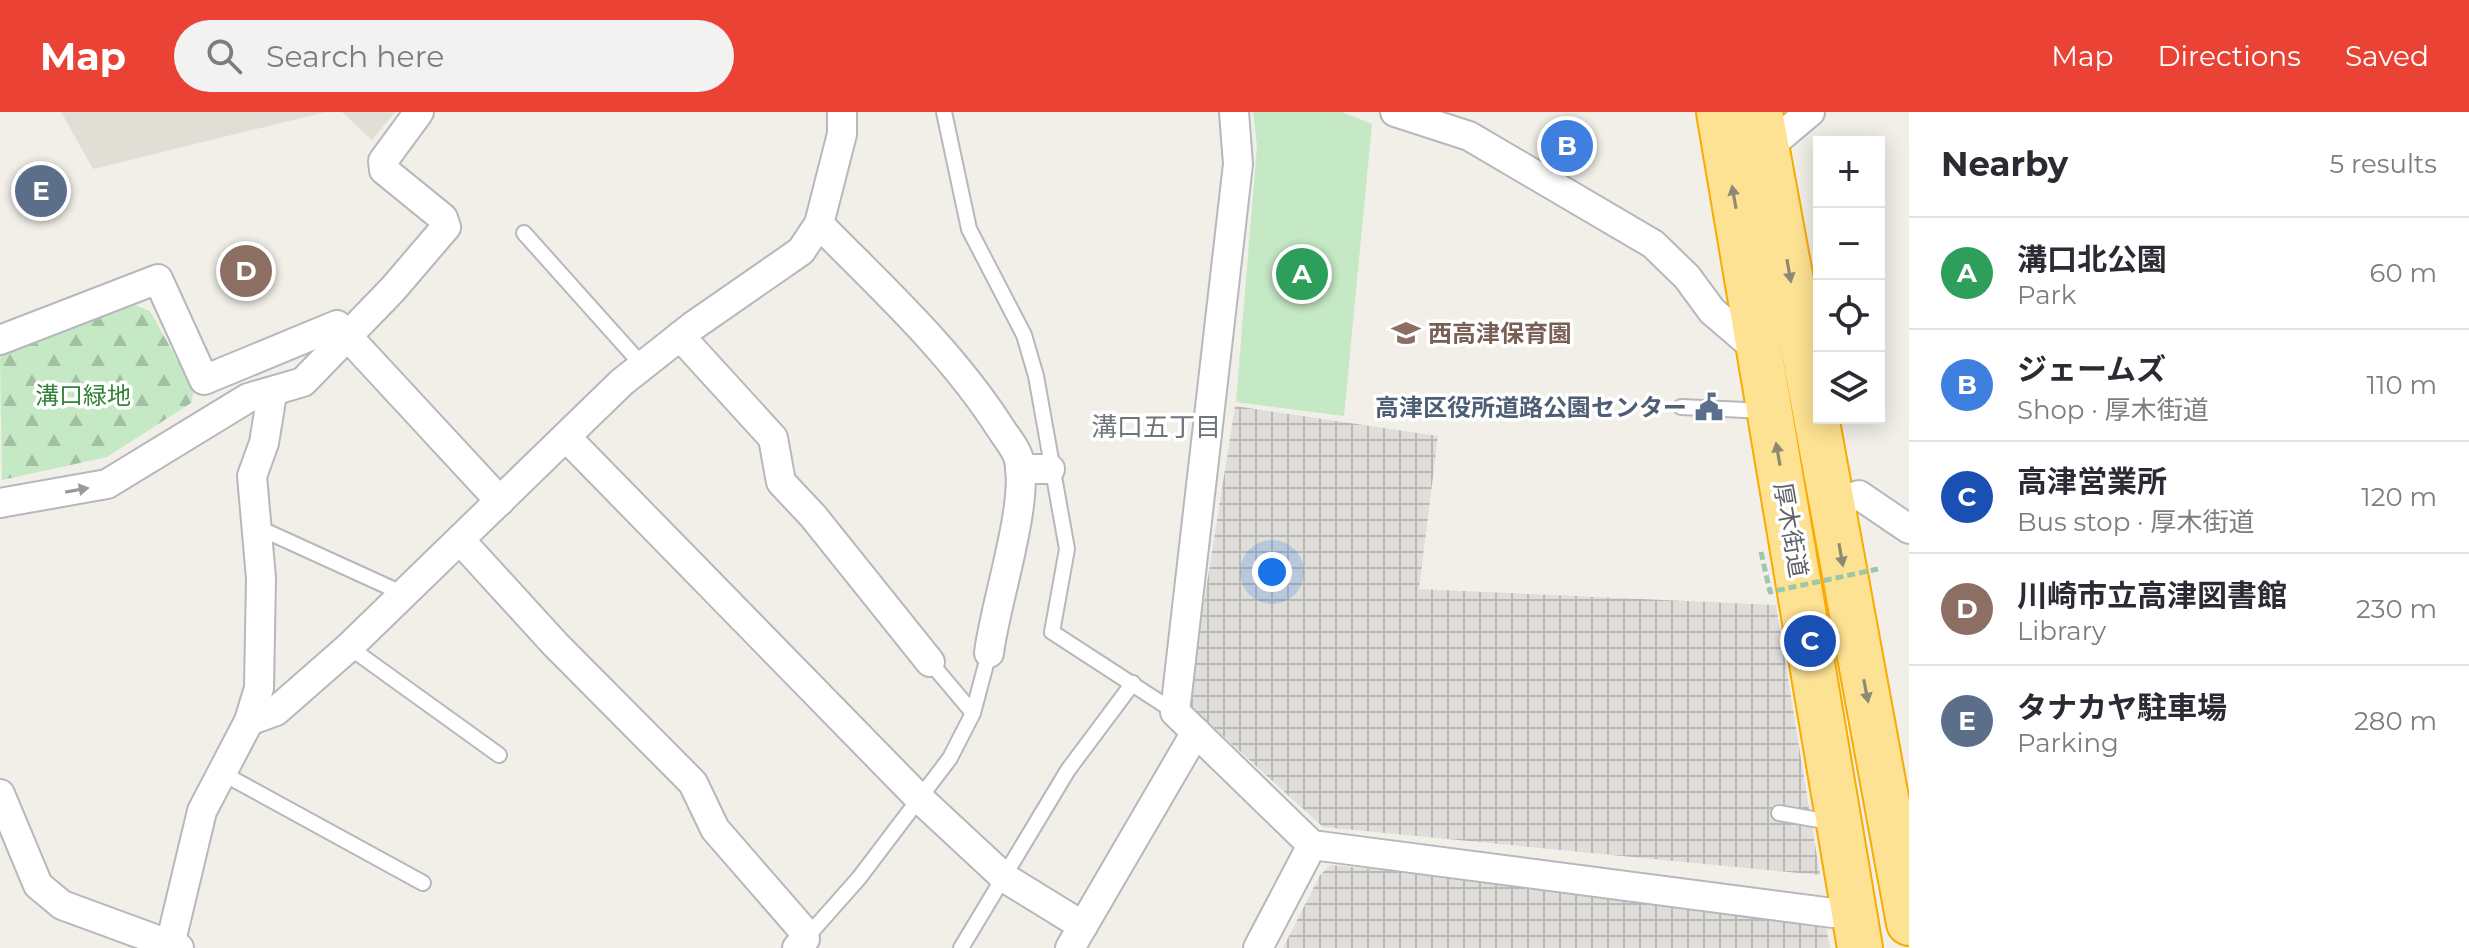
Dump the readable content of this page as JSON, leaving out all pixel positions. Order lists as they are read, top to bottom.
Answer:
{
  "streets": {
    "highway": ["厚木街道"]
  },
  "districts": ["溝口五丁目"],
  "parks": ["溝口緑地"],
  "places": {
    "school or university": ["西高津保育園"],
    "public building": ["高津区役所道路公園センター"]
  },
  "page": {
    "header": "Map",
    "search": "Search here",
    "nav": ["Map", "Directions", "Saved"],
    "heading": ["Nearby", "5 results"],
    "pins": [
      "B",
      "E",
      "D",
      "A",
      "C"
    ],
    "map_buttons": ["+", "−"],
    "list": [
      {
        "mark": "A",
        "name": "溝口北公園",
        "note": "Park",
        "value": "60 m"
      },
      {
        "mark": "B",
        "name": "ジェームズ",
        "note": "Shop · 厚木街道",
        "value": "110 m"
      },
      {
        "mark": "C",
        "name": "高津営業所",
        "note": "Bus stop · 厚木街道",
        "value": "120 m"
      },
      {
        "mark": "D",
        "name": "川崎市立高津図書館",
        "note": "Library",
        "value": "230 m"
      },
      {
        "mark": "E",
        "name": "タナカヤ駐車場",
        "note": "Parking",
        "value": "280 m"
      }
    ]
  }
}
